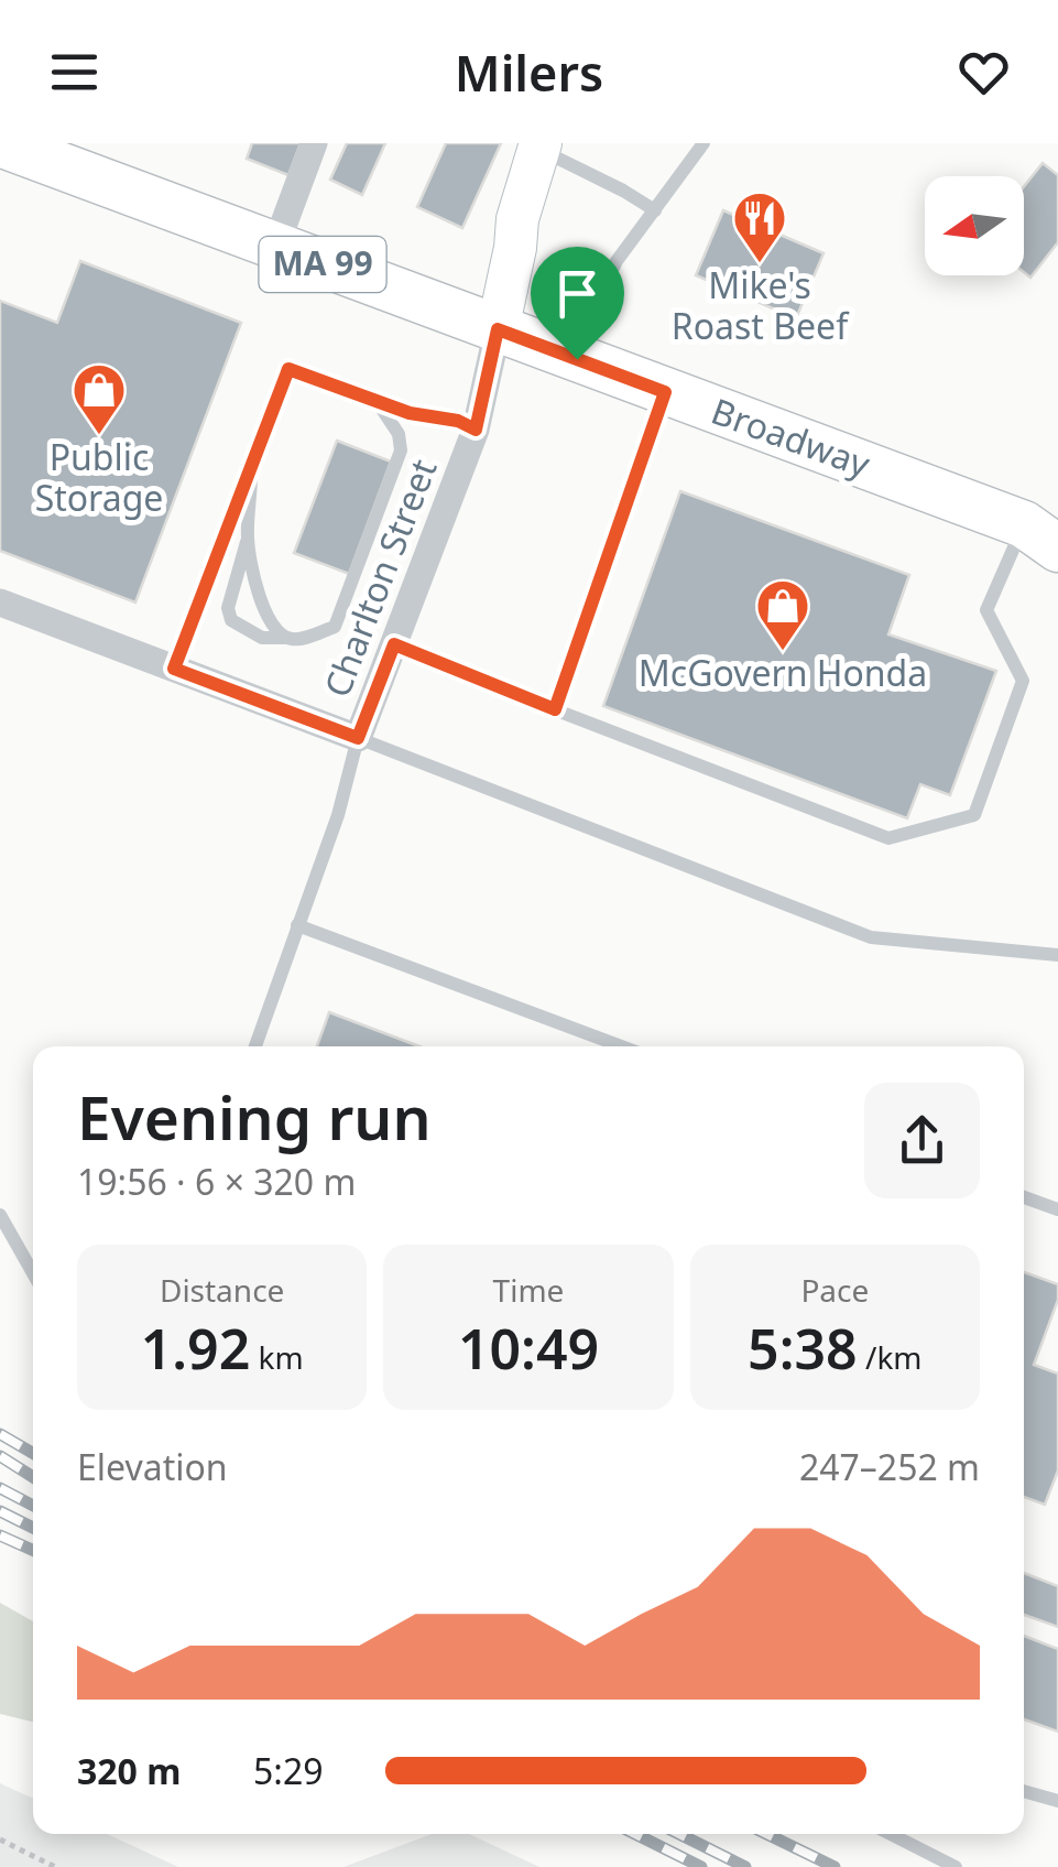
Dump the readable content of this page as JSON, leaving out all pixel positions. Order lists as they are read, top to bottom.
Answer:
{
  "streets": {
    "main road": ["MA 99", "Broadway"],
    "street": ["Charlton Street"]
  },
  "crossings": [
    ["Broadway", "Charlton Street"]
  ],
  "places": {
    "restaurant": ["Mike's Roast Beef"],
    "shop": ["Public Storage", "McGovern Honda"]
  },
  "north": "left",
  "page": {
    "header": "Milers",
    "heading": ["Evening run", "19:56 · 6 × 320 m"],
    "stats": [
      ["Distance", "1.92 km"],
      ["Time", "10:49"],
      ["Pace", "5:38 /km"]
    ],
    "chart": ["Elevation", "247–252 m"],
    "list": [
      {
        "name": "320 m",
        "note": "5:29"
      }
    ]
  }
}
